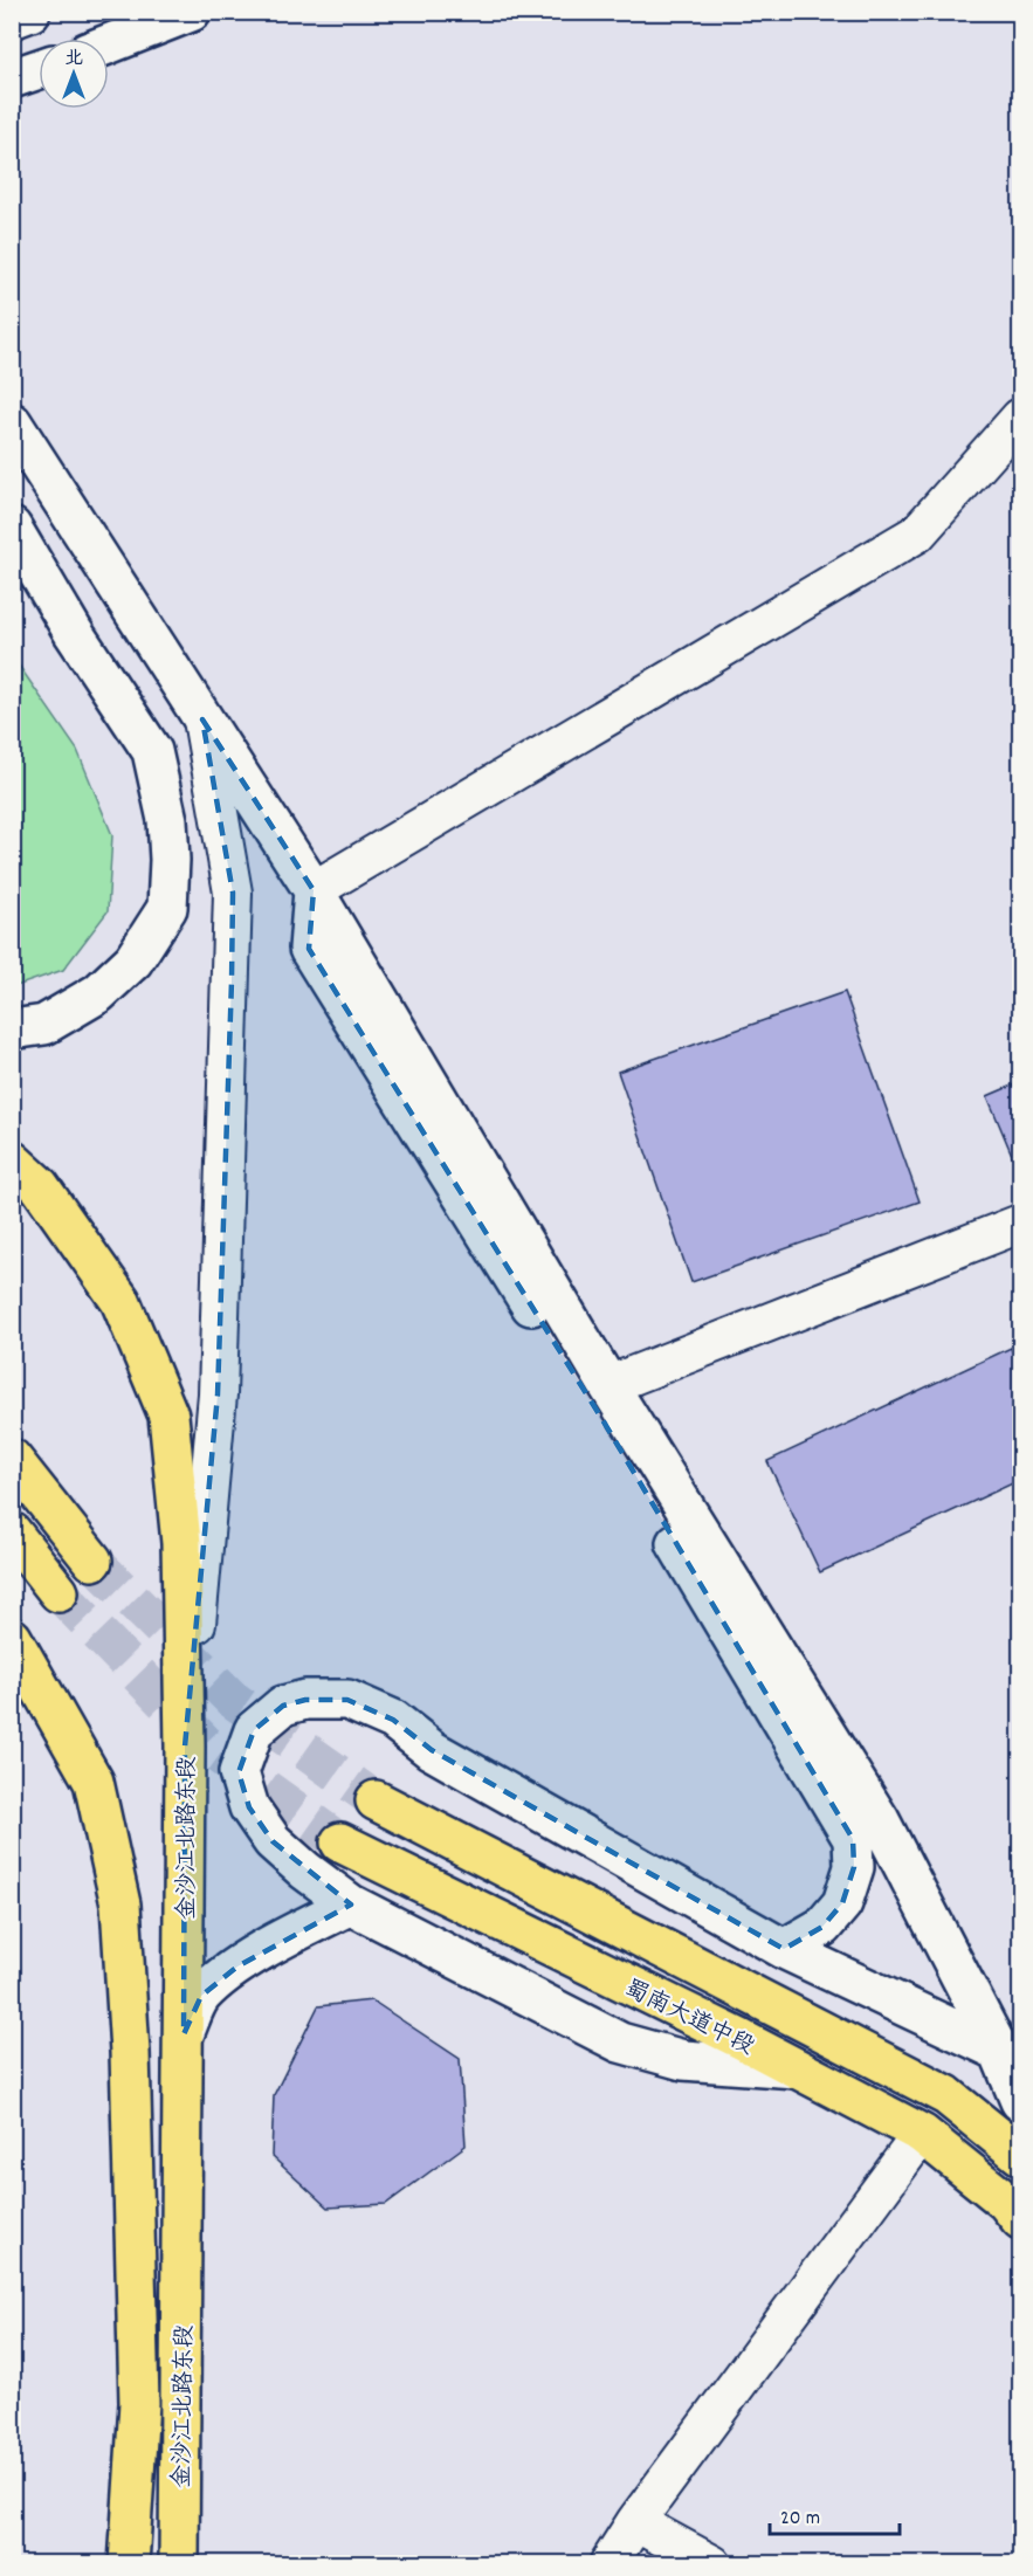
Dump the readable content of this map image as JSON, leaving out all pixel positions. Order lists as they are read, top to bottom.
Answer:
{
  "streets": {
    "main road": ["金沙江北路东段", "蜀南大道中段"]
  },
  "scale_bar": "20 m",
  "north": "top"
}
